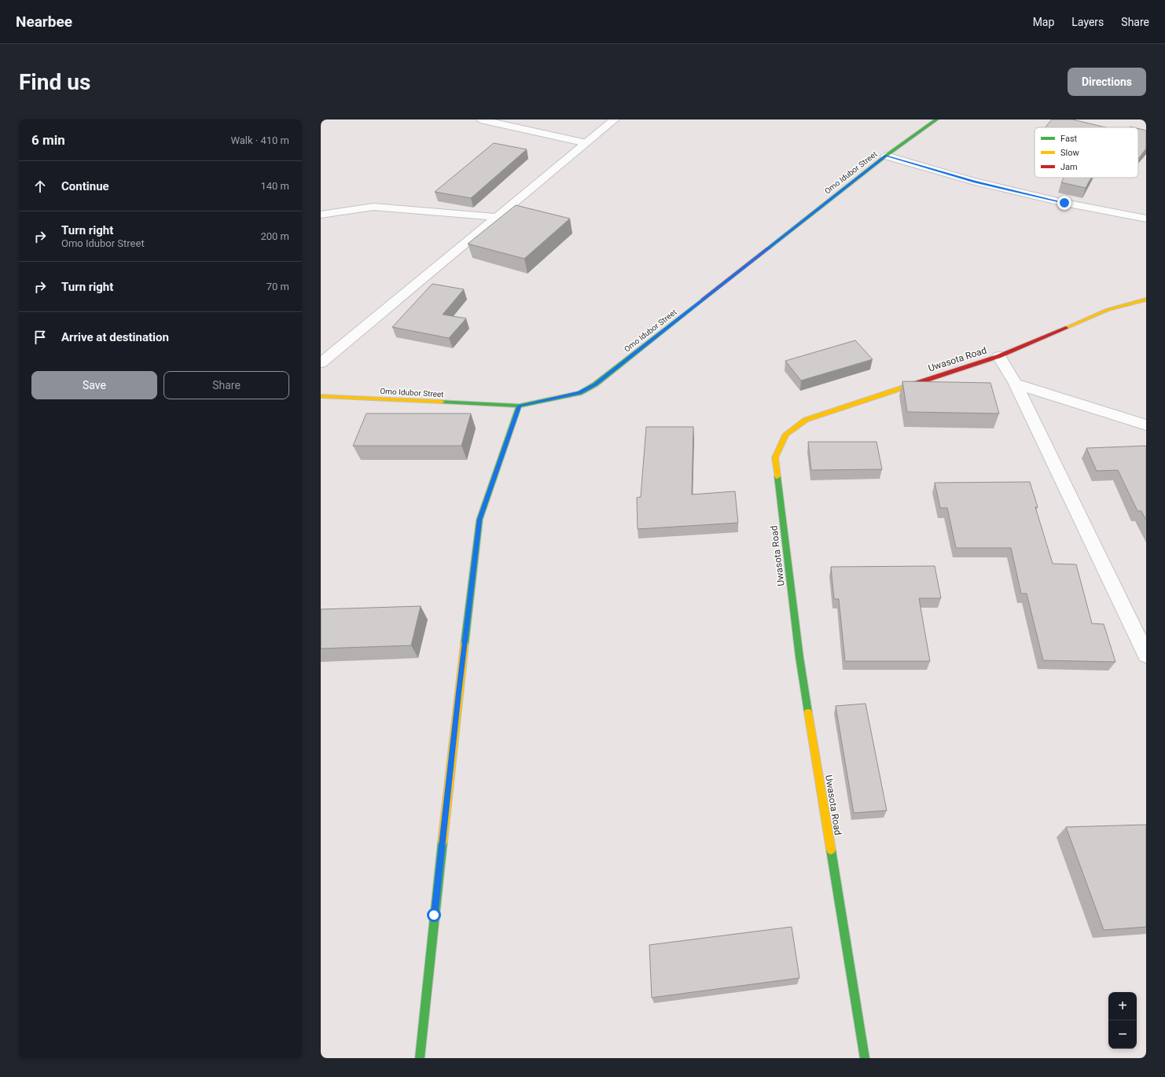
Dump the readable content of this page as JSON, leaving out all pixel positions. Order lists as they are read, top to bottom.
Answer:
{
  "streets": {
    "street": ["Omo Idubor Street", "Uwasota Road"]
  },
  "legend": ["Fast", "Slow", "Jam"],
  "page": {
    "header": "Nearbee",
    "nav": ["Map", "Layers", "Share"],
    "buttons": [
      "Directions",
      ["Save", "Share"]
    ],
    "title": "Find us",
    "heading": ["6 min", "Walk · 410 m"],
    "list": [
      ["Continue", "140 m"],
      ["Turn right", "Omo Idubor Street", "200 m"],
      ["Turn right", "70 m"],
      "Arrive at destination"
    ],
    "map_buttons": ["+", "−"]
  }
}
